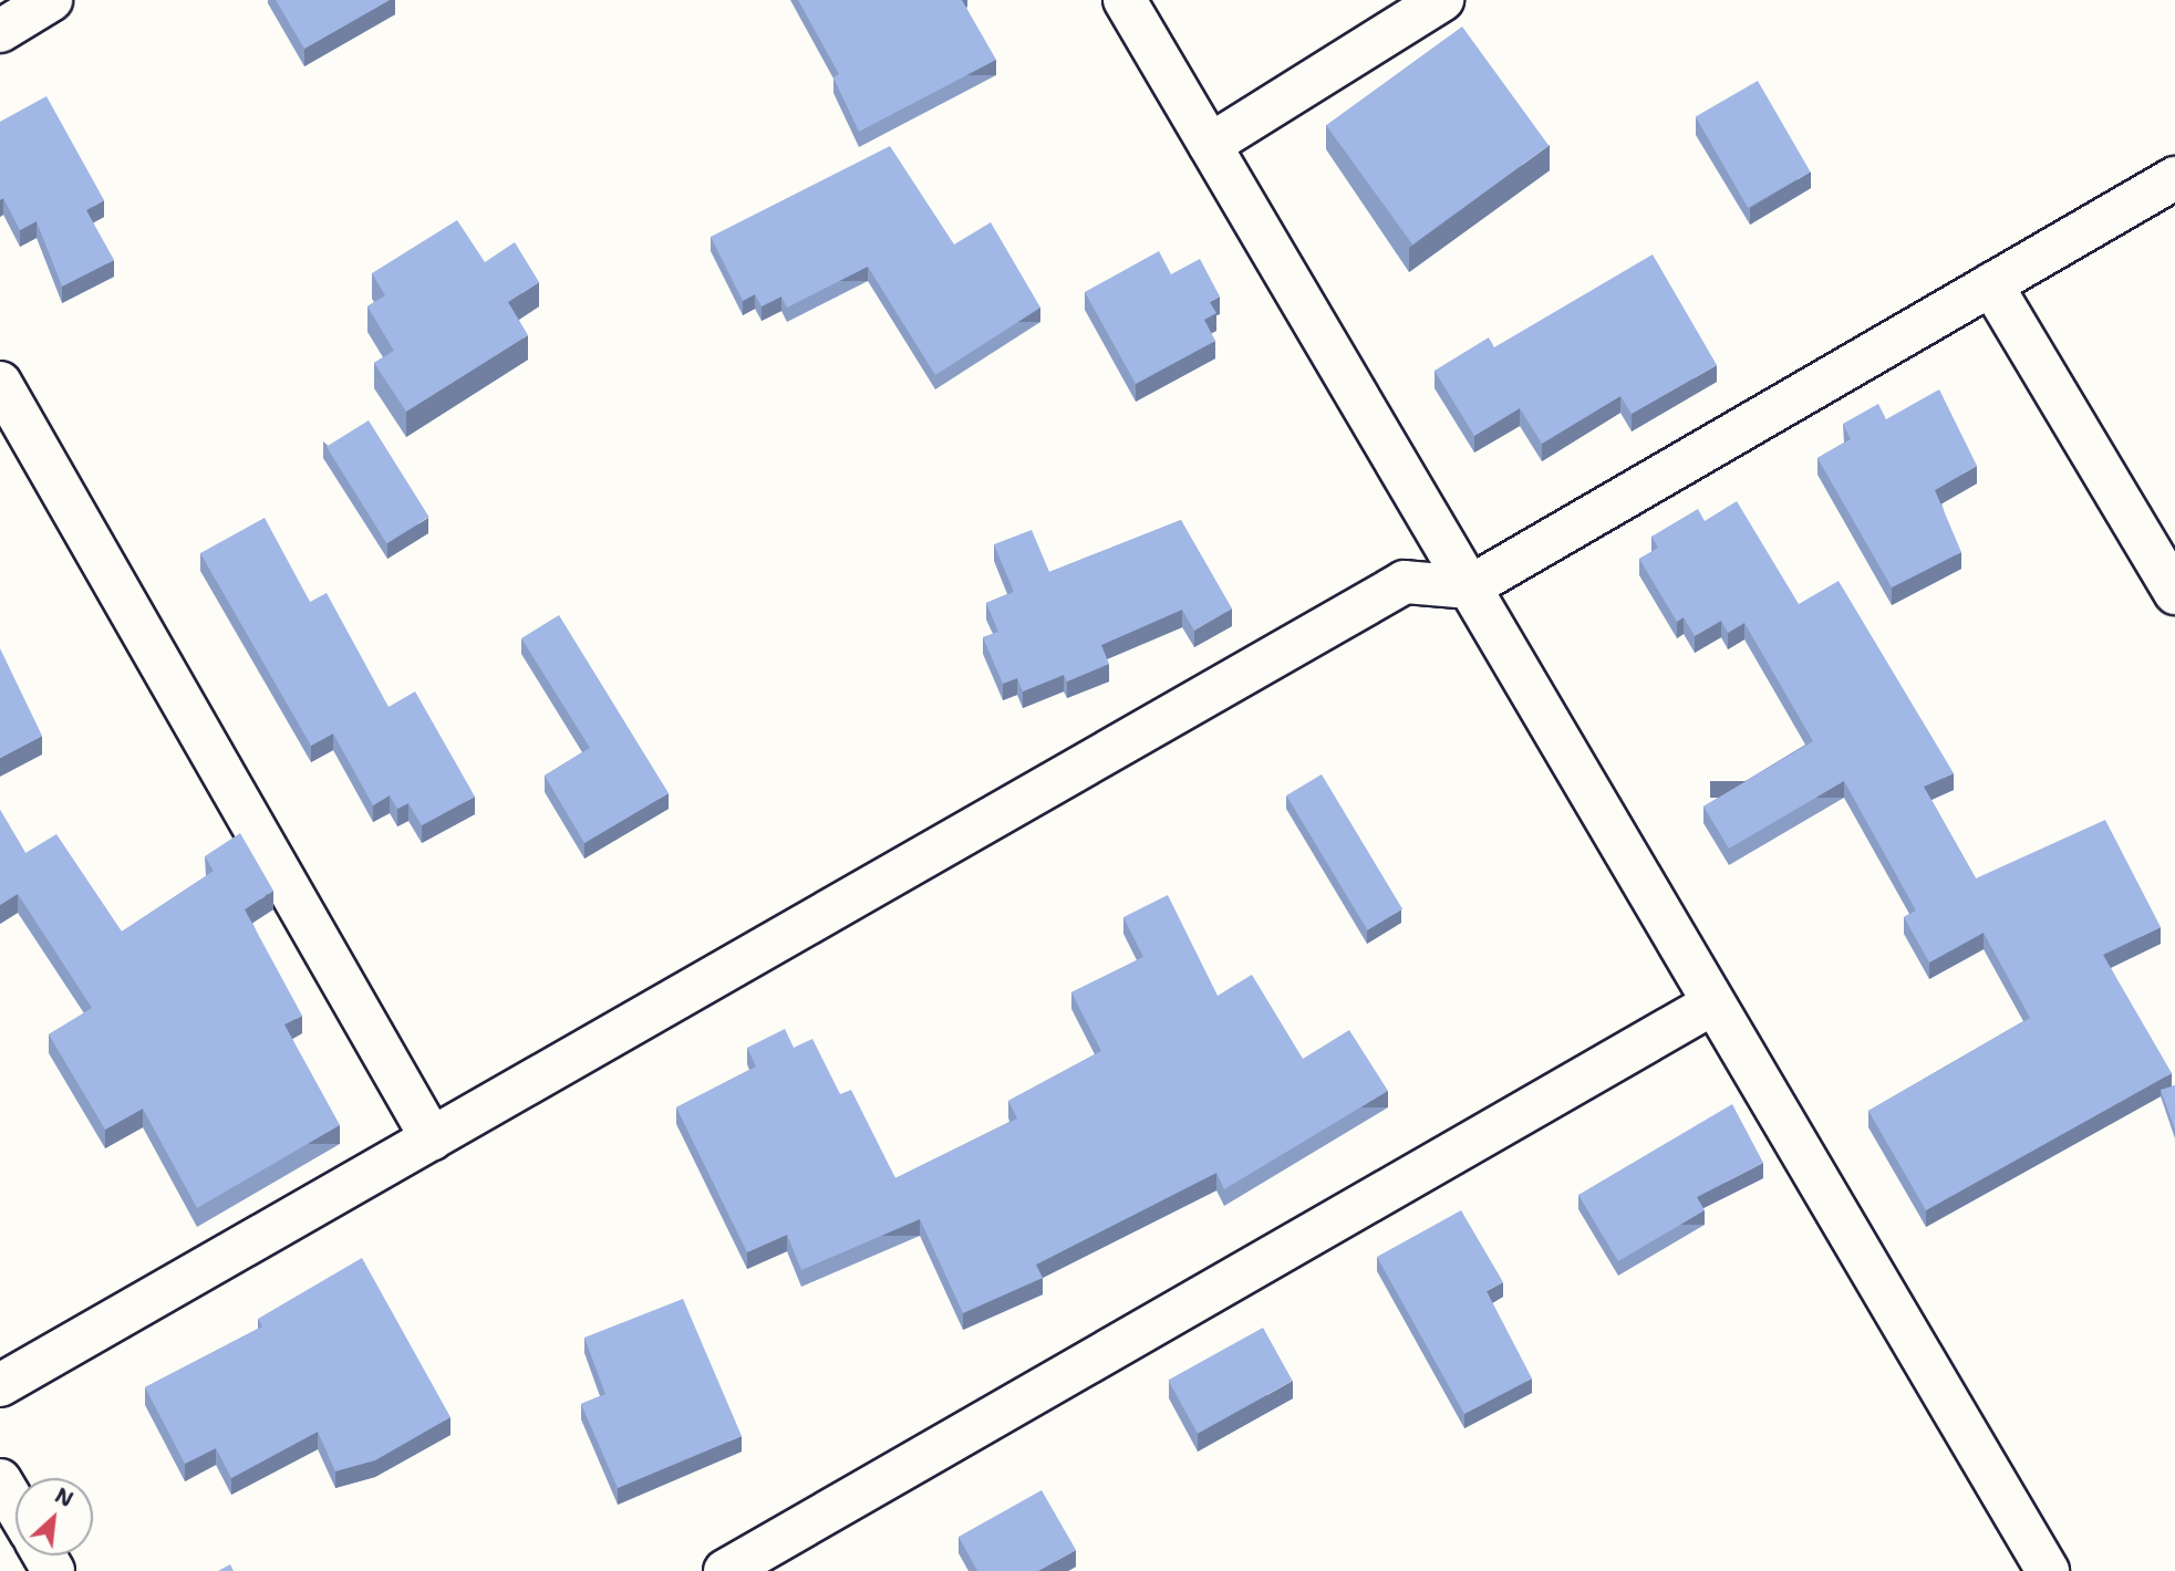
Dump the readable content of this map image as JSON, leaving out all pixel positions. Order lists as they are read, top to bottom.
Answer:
{
  "north": "top right"
}
